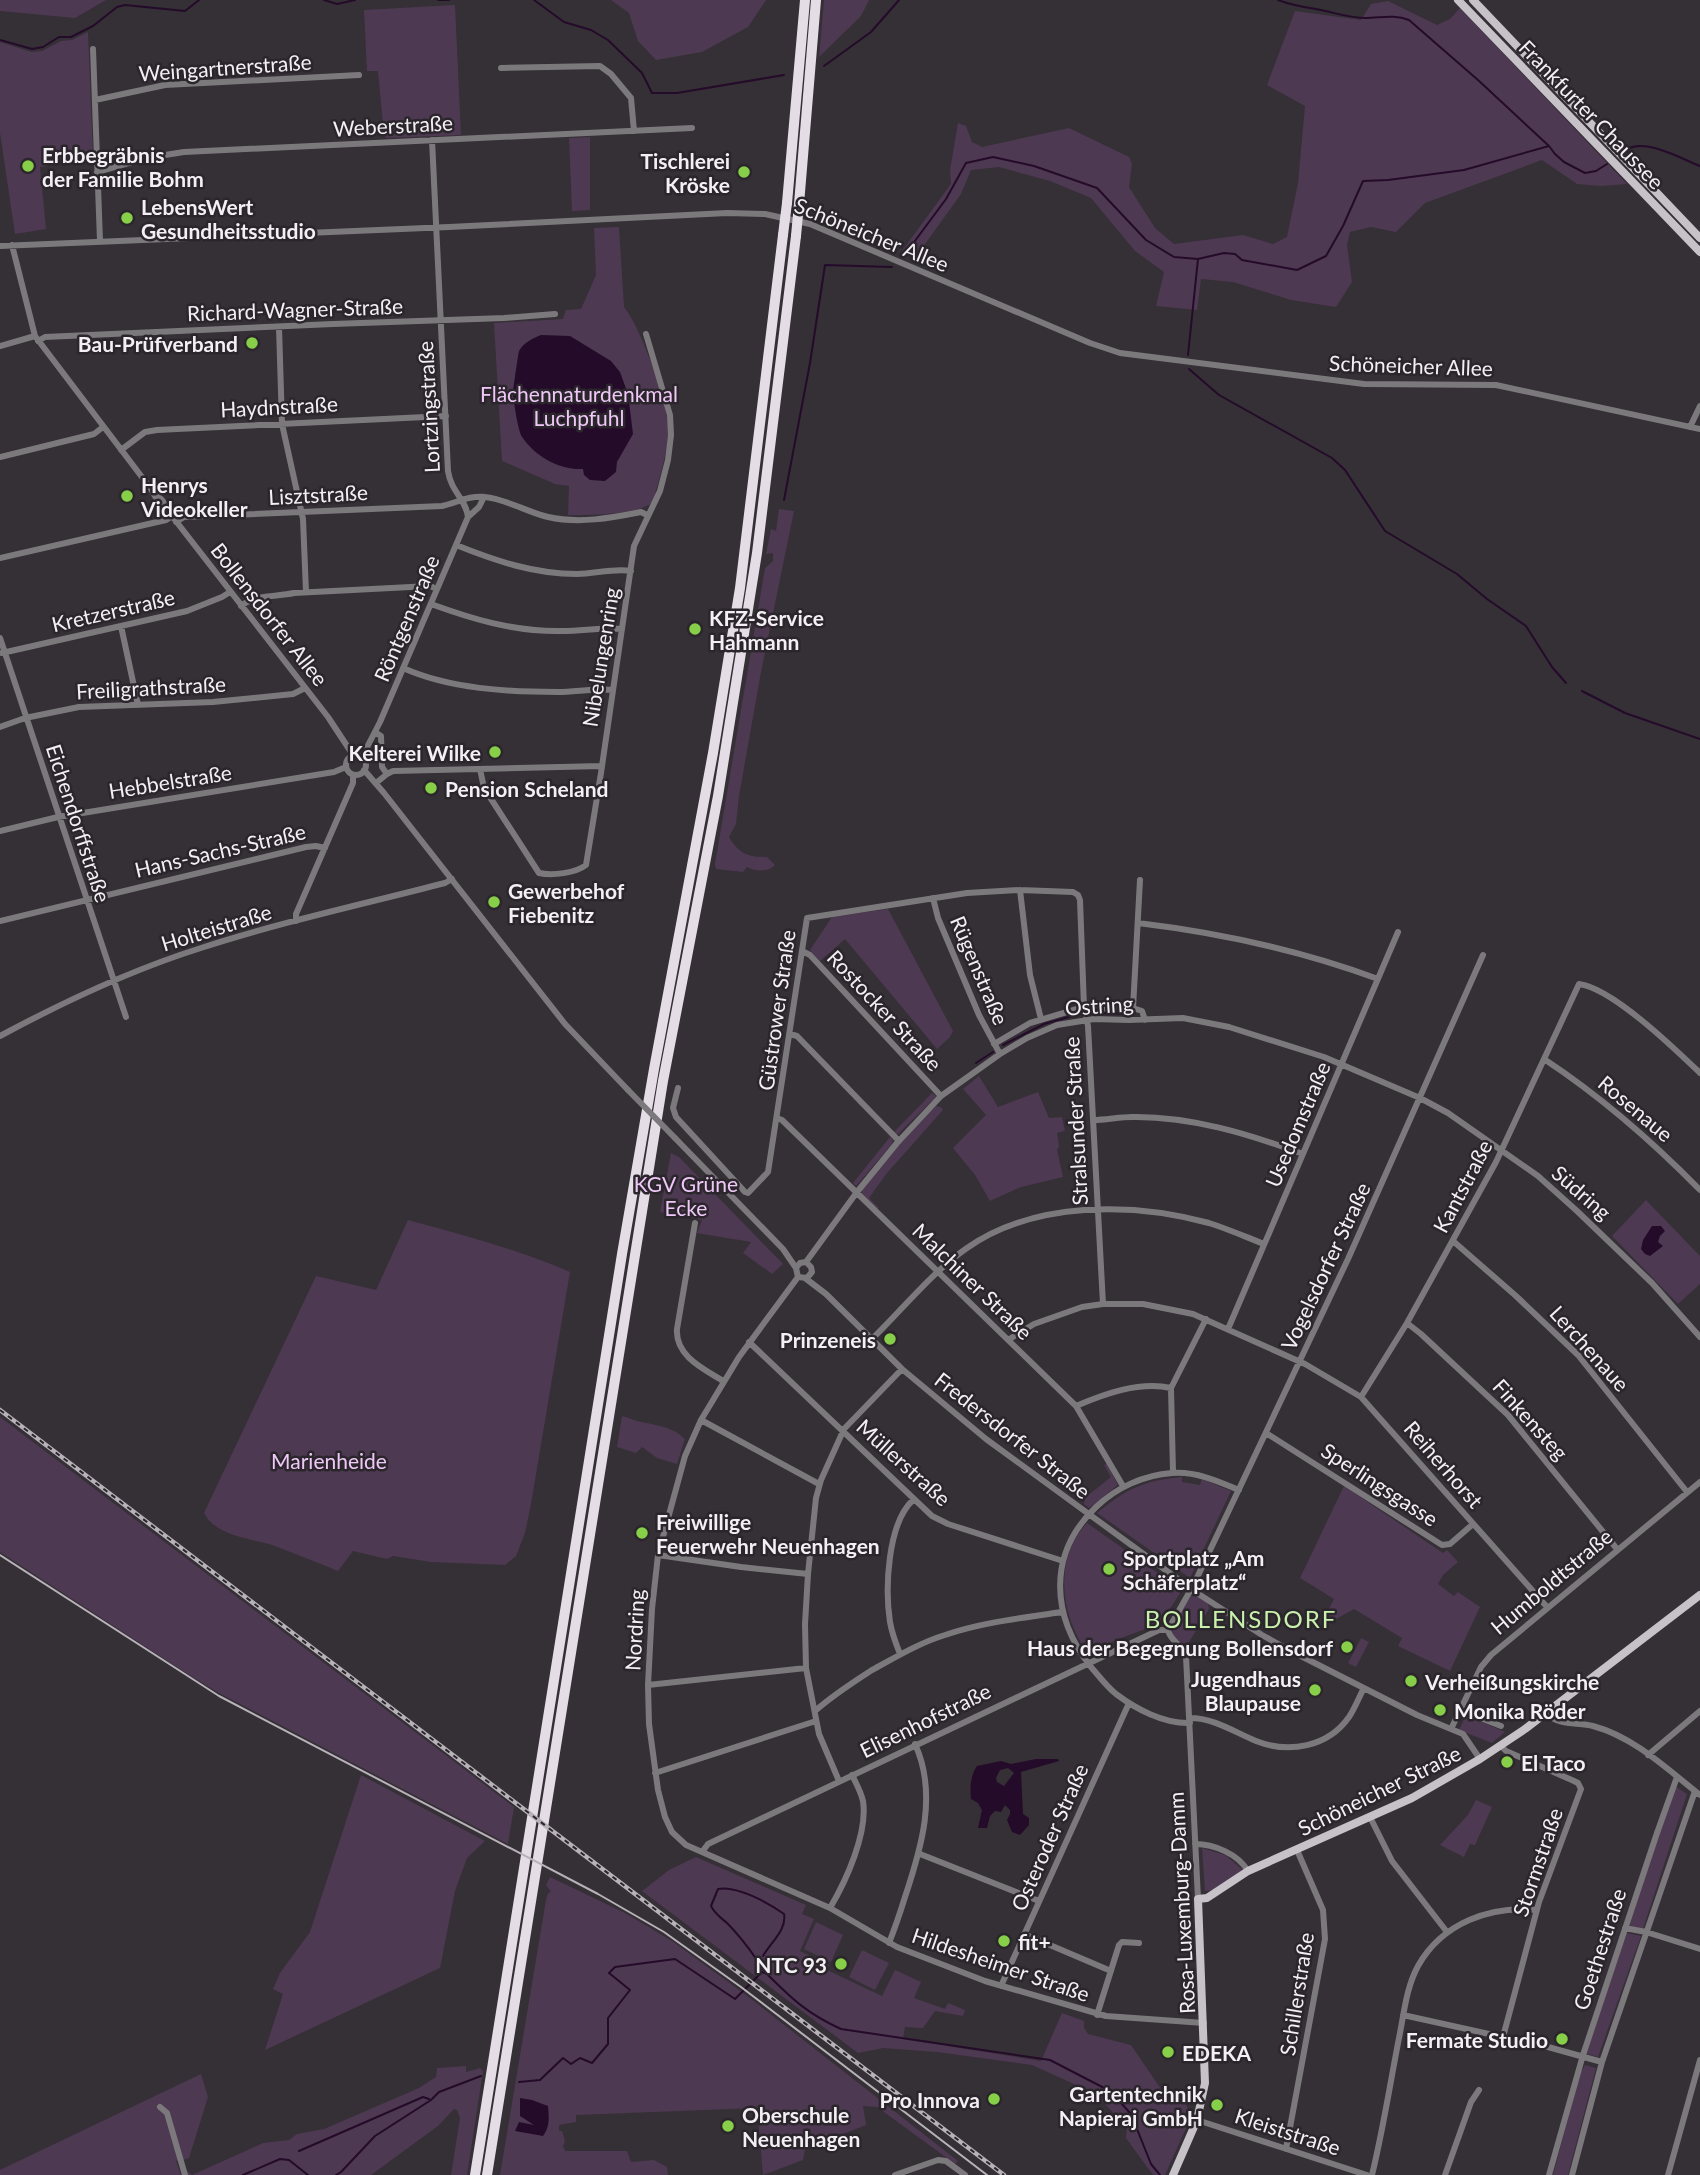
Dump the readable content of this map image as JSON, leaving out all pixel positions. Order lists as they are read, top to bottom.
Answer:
{
  "streets": {
    "main road": ["Frankfurter Chaussee", "Schöneicher Straße", "Rosa-Luxemburg-Damm"],
    "street": [
      "Weingartnerstraße",
      "Weberstraße",
      "Schöneicher Allee",
      "Richard-Wagner-Straße",
      "Haydnstraße",
      "Lortzingstraße",
      "Lisztstraße",
      "Kretzerstraße",
      "Bollensdorfer Allee",
      "Röntgenstraße",
      "Nibelungenring",
      "Freiligrathstraße",
      "Hebbelstraße",
      "Eichendorffstraße",
      "Hans-Sachs-Straße",
      "Holteistraße",
      "Rügenstraße",
      "Ostring",
      "Güstrower Straße",
      "Rostocker Straße",
      "Rosenaue",
      "Stralsunder Straße",
      "Usedomstraße",
      "Kantstraße",
      "Südring",
      "Vogelsdorfer Straße",
      "Malchiner Straße",
      "Lerchenaue",
      "Finkensteg",
      "Fredersdorfer Straße",
      "Müllerstraße",
      "Reiherhorst",
      "Sperlingsgasse",
      "Humboldtstraße",
      "Nordring",
      "Elisenhofstraße",
      "Osteroder Straße",
      "Stormstraße",
      "Goethestraße",
      "Hildesheimer Straße",
      "Schillerstraße",
      "Kleiststraße"
    ]
  },
  "crossings": [
    ["Weberstraße", "Lortzingstraße"],
    ["Schöneicher Allee", "Lortzingstraße"],
    ["Schöneicher Allee", "Bollensdorfer Allee"],
    ["Richard-Wagner-Straße", "Lortzingstraße"],
    ["Richard-Wagner-Straße", "Bollensdorfer Allee"],
    ["Haydnstraße", "Lortzingstraße"],
    ["Haydnstraße", "Bollensdorfer Allee"],
    ["Lortzingstraße", "Lisztstraße"],
    ["Lisztstraße", "Bollensdorfer Allee"],
    ["Lisztstraße", "Röntgenstraße"],
    ["Kretzerstraße", "Bollensdorfer Allee"],
    ["Kretzerstraße", "Eichendorffstraße"],
    ["Bollensdorfer Allee", "Röntgenstraße"],
    ["Bollensdorfer Allee", "Freiligrathstraße"],
    ["Bollensdorfer Allee", "Hebbelstraße"],
    ["Röntgenstraße", "Hebbelstraße"],
    ["Freiligrathstraße", "Eichendorffstraße"],
    ["Hebbelstraße", "Eichendorffstraße"],
    ["Eichendorffstraße", "Hans-Sachs-Straße"],
    ["Eichendorffstraße", "Holteistraße"],
    ["Rügenstraße", "Ostring"],
    ["Rügenstraße", "Güstrower Straße"],
    ["Ostring", "Rostocker Straße"],
    ["Ostring", "Stralsunder Straße"],
    ["Ostring", "Usedomstraße"],
    ["Ostring", "Südring"],
    ["Ostring", "Vogelsdorfer Straße"],
    ["Ostring", "Malchiner Straße"],
    ["Güstrower Straße", "Rostocker Straße"],
    ["Güstrower Straße", "Stralsunder Straße"],
    ["Güstrower Straße", "Malchiner Straße"],
    ["Rosenaue", "Kantstraße"],
    ["Stralsunder Straße", "Reiherhorst"],
    ["Usedomstraße", "Reiherhorst"],
    ["Kantstraße", "Südring"],
    ["Kantstraße", "Lerchenaue"],
    ["Kantstraße", "Finkensteg"],
    ["Kantstraße", "Reiherhorst"],
    ["Südring", "Vogelsdorfer Straße"],
    ["Vogelsdorfer Straße", "Fredersdorfer Straße"],
    ["Vogelsdorfer Straße", "Reiherhorst"],
    ["Vogelsdorfer Straße", "Sperlingsgasse"],
    ["Vogelsdorfer Straße", "Elisenhofstraße"],
    ["Vogelsdorfer Straße", "Rosa-Luxemburg-Damm"],
    ["Malchiner Straße", "Reiherhorst"],
    ["Lerchenaue", "Humboldtstraße"],
    ["Finkensteg", "Humboldtstraße"],
    ["Fredersdorfer Straße", "Humboldtstraße"],
    ["Fredersdorfer Straße", "Nordring"],
    ["Müllerstraße", "Nordring"],
    ["Reiherhorst", "Sperlingsgasse"],
    ["Reiherhorst", "Humboldtstraße"],
    ["Nordring", "Hildesheimer Straße"],
    ["Elisenhofstraße", "Rosa-Luxemburg-Damm"],
    ["Elisenhofstraße", "Hildesheimer Straße"],
    ["Schöneicher Straße", "Stormstraße"],
    ["Schöneicher Straße", "Rosa-Luxemburg-Damm"],
    ["Schöneicher Straße", "Schillerstraße"],
    ["Osteroder Straße", "Hildesheimer Straße"],
    ["Rosa-Luxemburg-Damm", "Hildesheimer Straße"],
    ["Rosa-Luxemburg-Damm", "Kleiststraße"],
    ["Schillerstraße", "Kleiststraße"]
  ],
  "districts": ["BOLLENSDORF"],
  "parks": ["Flächennaturdenkmal Luchpfuhl", "KGV Grüne Ecke", "Marienheide"],
  "places": [
    "Erbbegräbnis der Familie Bohm",
    "Tischlerei Kröske",
    "LebensWert Gesundheitsstudio",
    "Bau-Prüfverband",
    "Henrys Videokeller",
    "KFZ-Service Hahmann",
    "Kelterei Wilke",
    "Pension Scheland",
    "Gewerbehof Fiebenitz",
    "Prinzeneis",
    "Freiwillige Feuerwehr Neuenhagen",
    "Sportplatz „Am Schäferplatz“",
    "Haus der Begegnung Bollensdorf",
    "Verheißungskirche",
    "Jugendhaus Blaupause",
    "Monika Röder",
    "El Taco",
    "fit+",
    "NTC 93",
    "Fermate Studio",
    "EDEKA",
    "Pro Innova",
    "Gartentechnik Napieraj GmbH",
    "Oberschule Neuenhagen"
  ]
}
